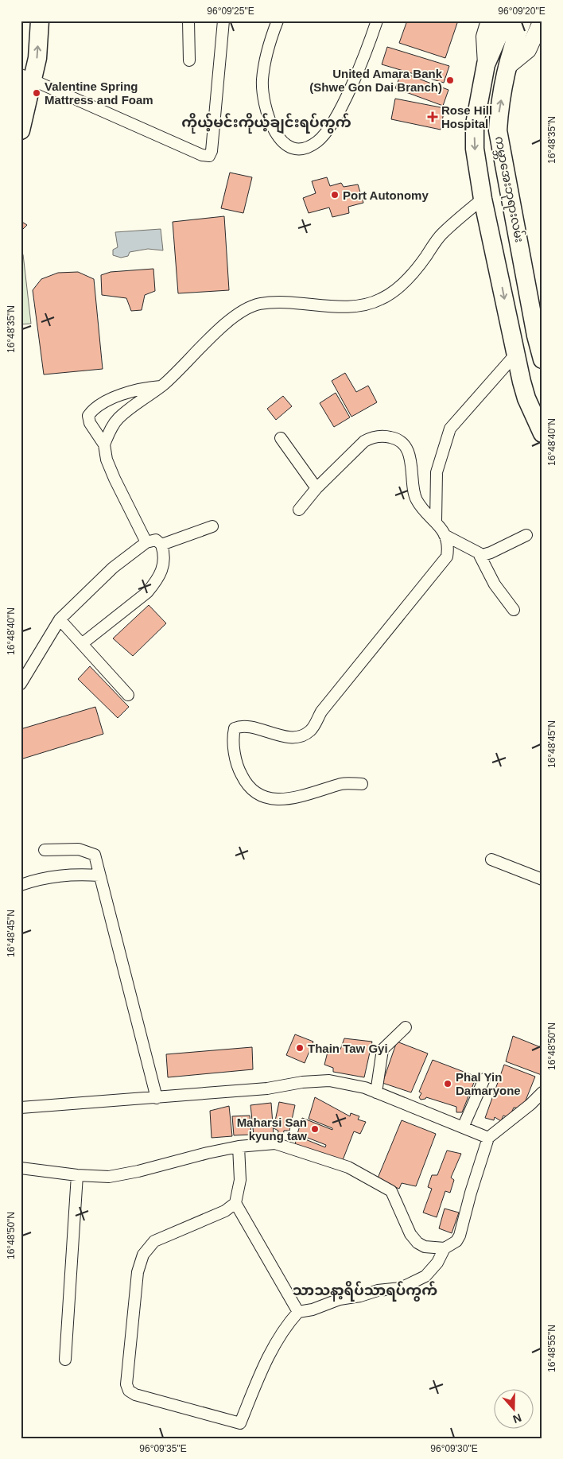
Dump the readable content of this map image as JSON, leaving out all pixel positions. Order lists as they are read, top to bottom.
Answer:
{
  "streets": {
    "main road": ["ကမ္ဘာအေးဘုရားလမ်း"]
  },
  "districts": ["ကိုယ့်မင်းကိုယ့်ချင်းရပ်ကွက်", "သာသနာ့ရိပ်သာရပ်ကွက်"],
  "places": {
    "other": [
      "United Amara Bank (Shwe Gon Dai Branch)",
      "Valentine Spring Mattress and Foam",
      "Port Autonomy",
      "Thain Taw Gyi",
      "Phal Yin Damaryone",
      "Maharsi San kyung taw"
    ],
    "health": ["Rose Hill Hospital"]
  },
  "north": "bottom",
  "coordinates": [
    "96°09'25\"E",
    "96°09'20\"E",
    "16°48'35\"N",
    "16°48'40\"N",
    "16°48'45\"N",
    "16°48'50\"N",
    "16°48'55\"N",
    "96°09'35\"E",
    "96°09'30\"E"
  ]
}
